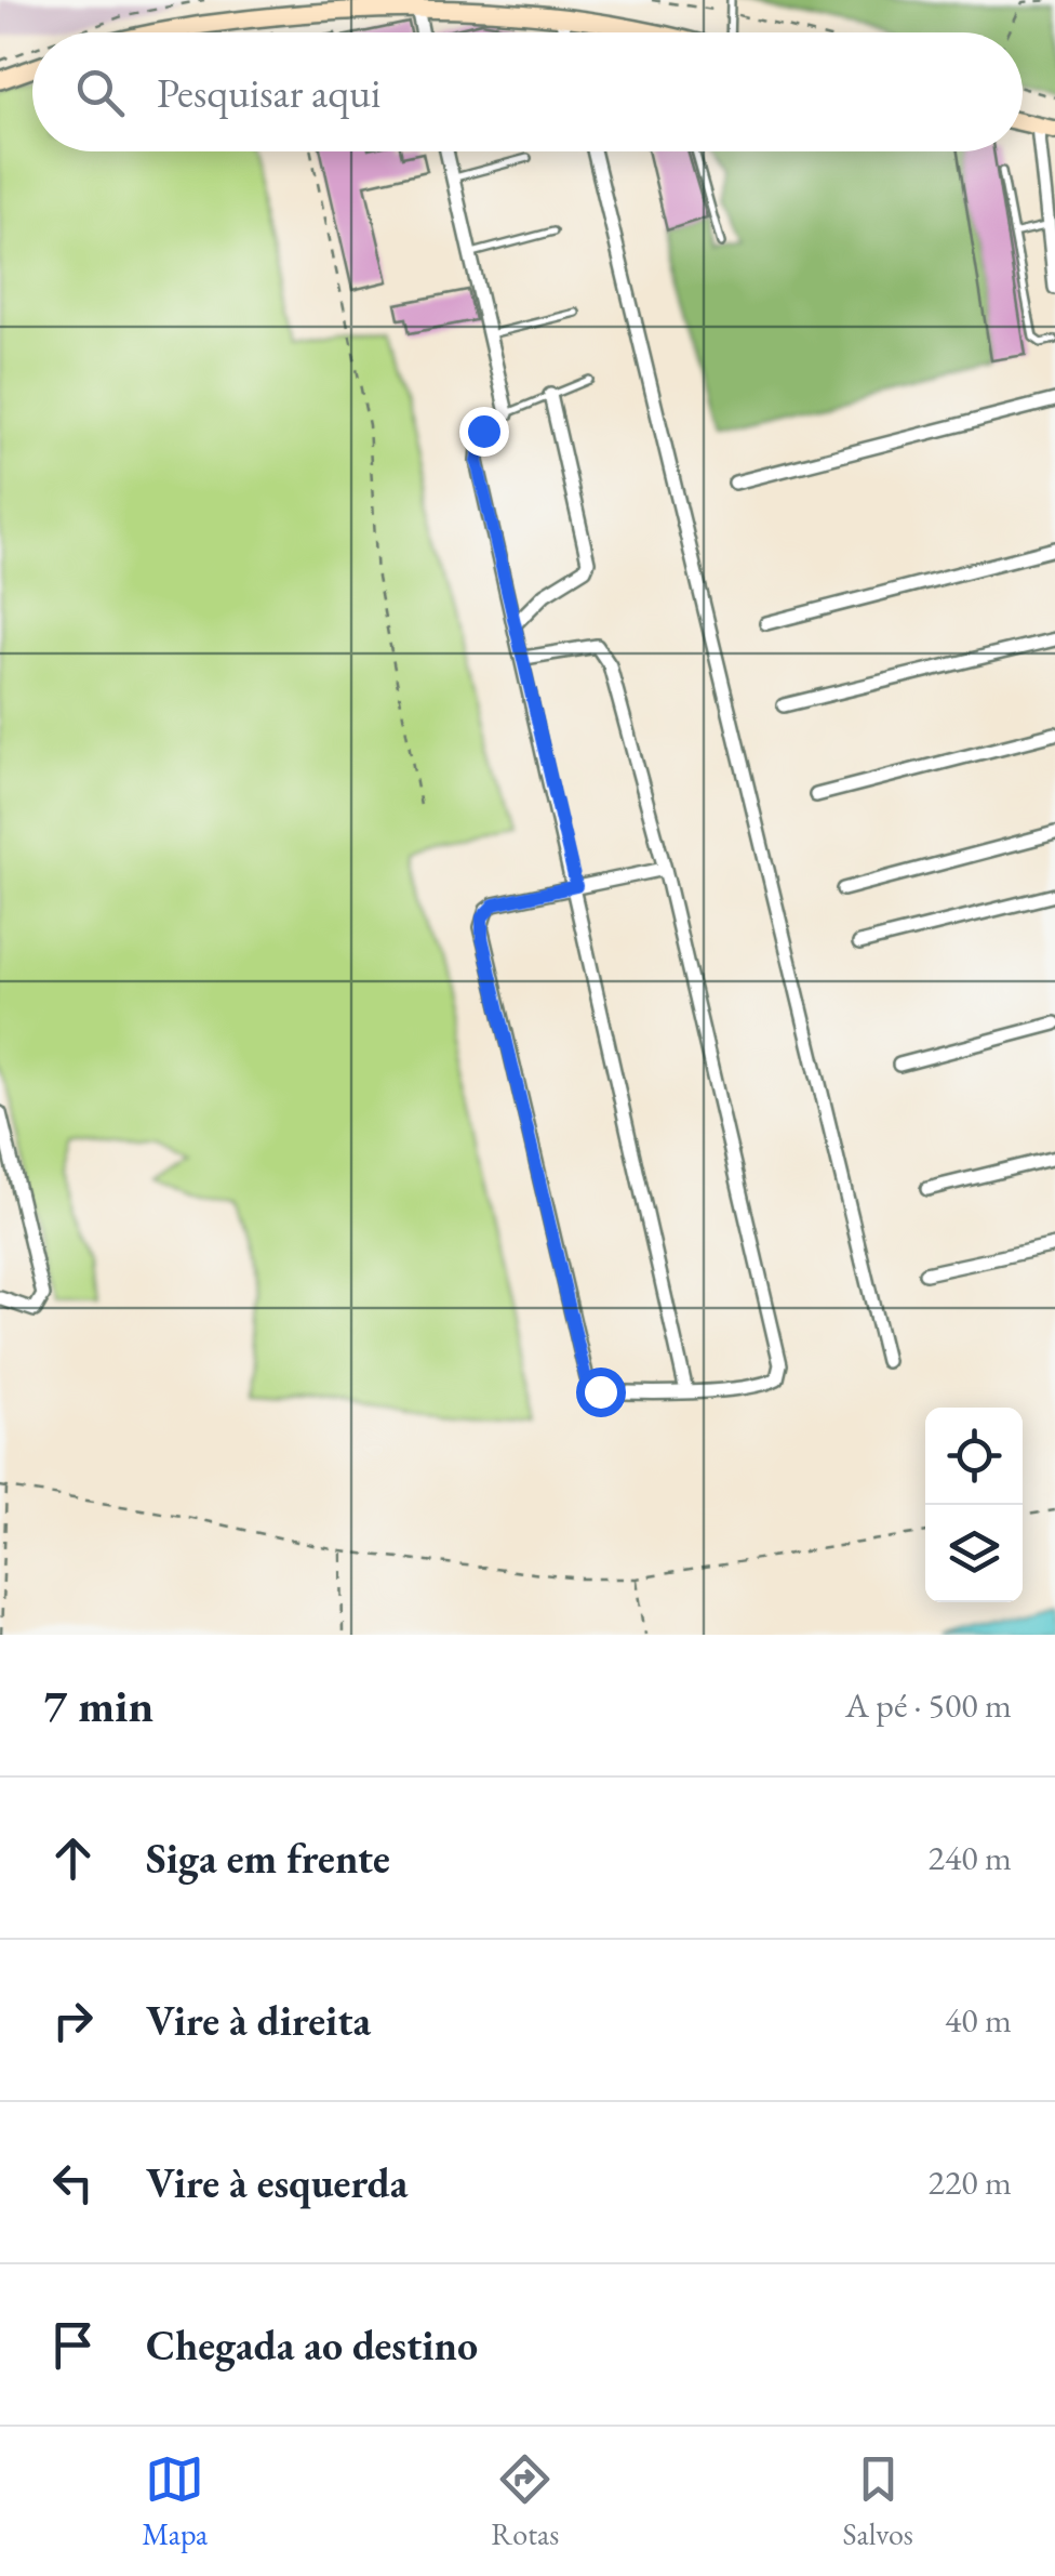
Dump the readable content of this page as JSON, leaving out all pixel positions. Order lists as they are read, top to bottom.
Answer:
{
  "page": {
    "search": "Pesquisar aqui",
    "heading": ["7 min", "A pé · 500 m"],
    "list": [
      ["Siga em frente", "240 m"],
      ["Vire à direita", "40 m"],
      ["Vire à esquerda", "220 m"],
      "Chegada ao destino"
    ],
    "nav": ["Mapa", "Rotas", "Salvos"]
  }
}
